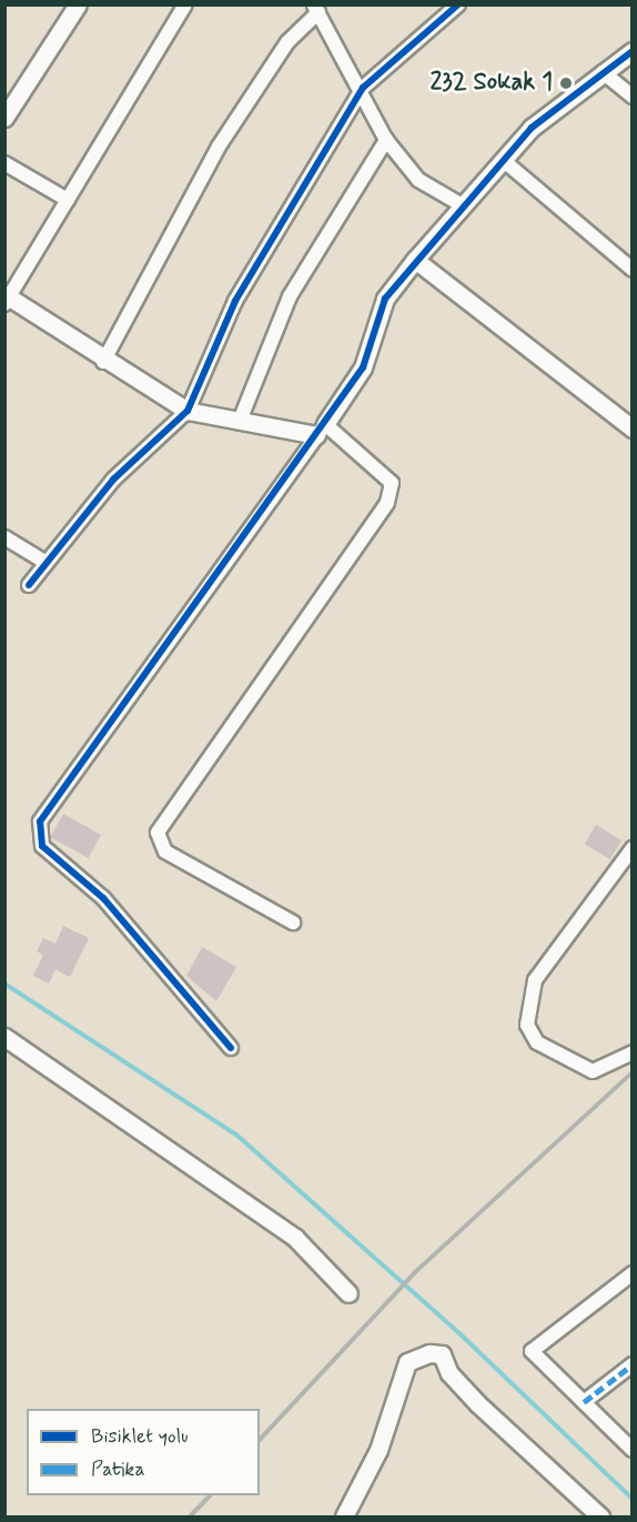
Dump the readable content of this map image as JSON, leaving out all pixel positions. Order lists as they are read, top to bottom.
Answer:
{
  "places": ["232 Sokak 1"],
  "legend": ["Bisiklet yolu", "Patika"]
}
